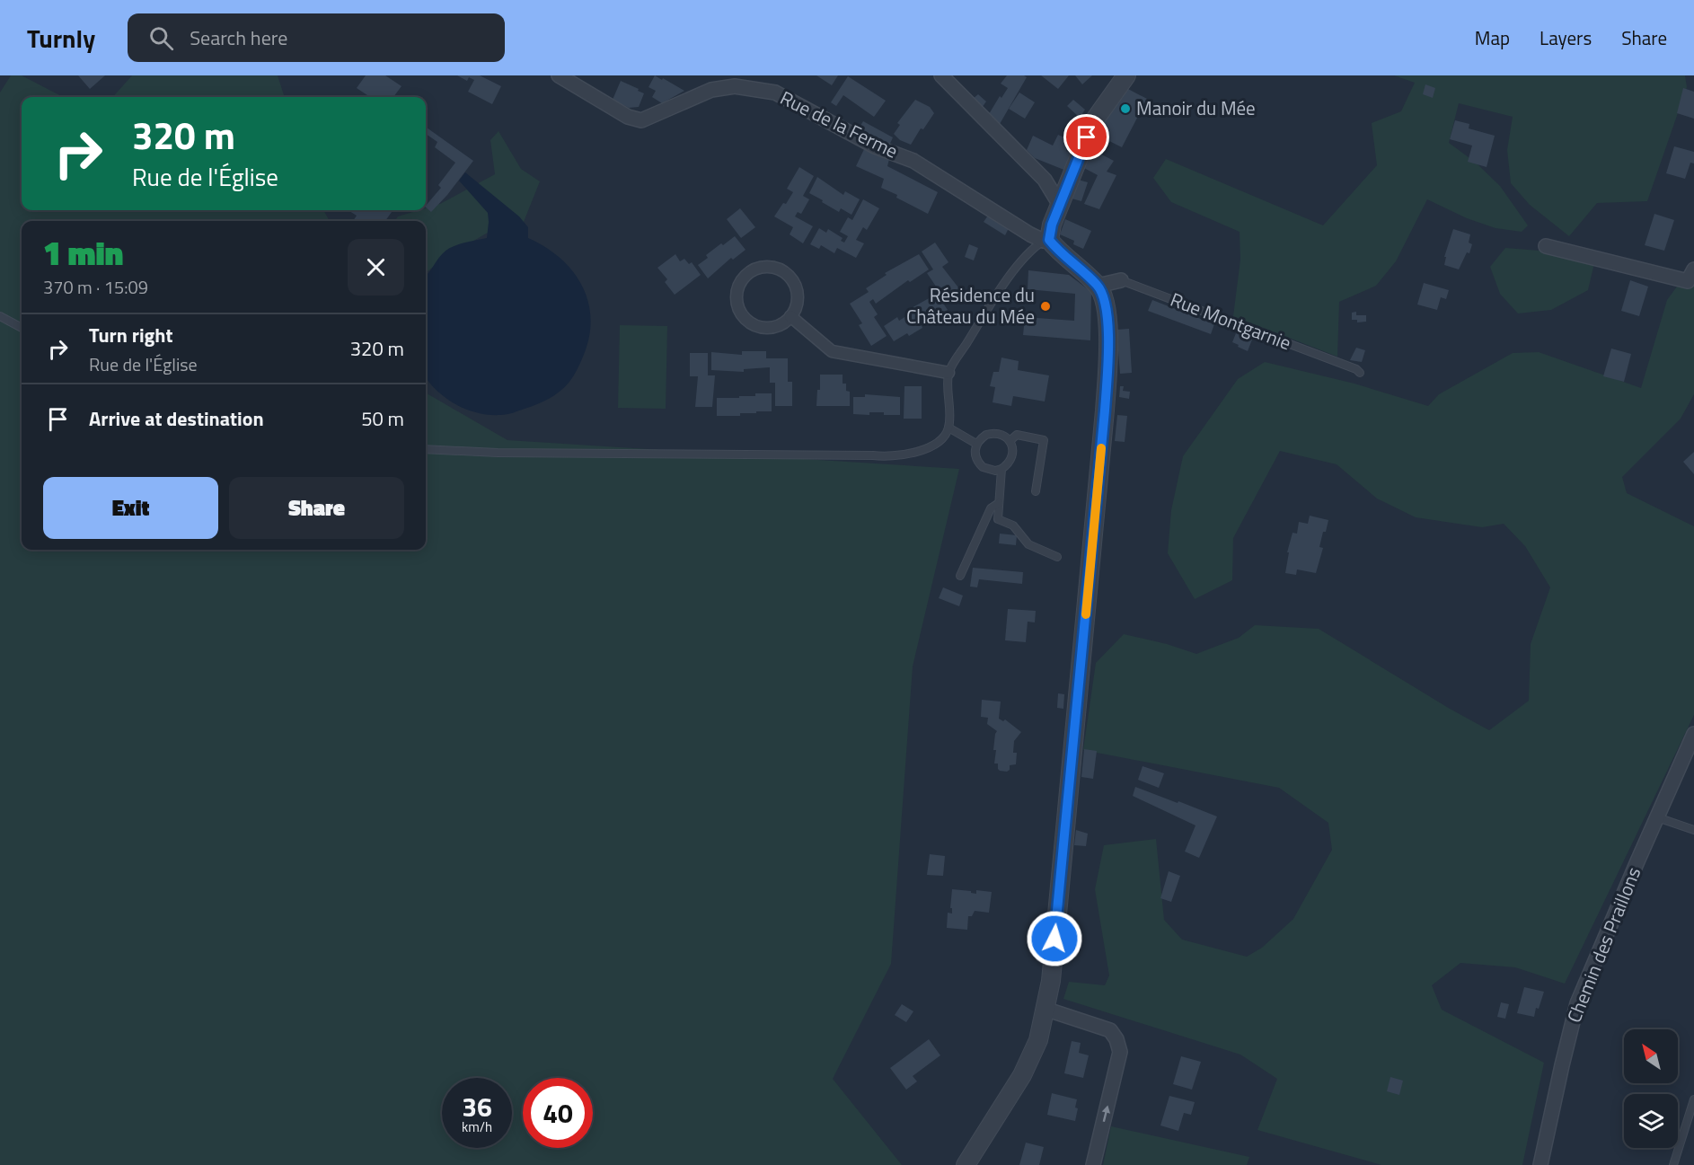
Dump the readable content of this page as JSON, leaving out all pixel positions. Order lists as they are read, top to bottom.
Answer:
{
  "streets": {
    "street": ["Rue de la Ferme", "Rue Montgarnie", "Chemin des Praillons"]
  },
  "places": ["Manoir du Mée", "Résidence du Château du Mée"],
  "north": "top left",
  "page": {
    "header": "Turnly",
    "search": "Search here",
    "nav": ["Map", "Layers", "Share"],
    "turn": ["320 m", "Rue de l'Église"],
    "heading": ["1 min", "370 m · 15:09"],
    "list": [
      {
        "name": "Turn right",
        "note": "Rue de l'Église",
        "value": "320 m"
      },
      {
        "name": "Arrive at destination",
        "value": "50 m"
      }
    ],
    "buttons": ["Exit", "Share"],
    "speed": "36 km/h",
    "limit": "40"
  }
}
